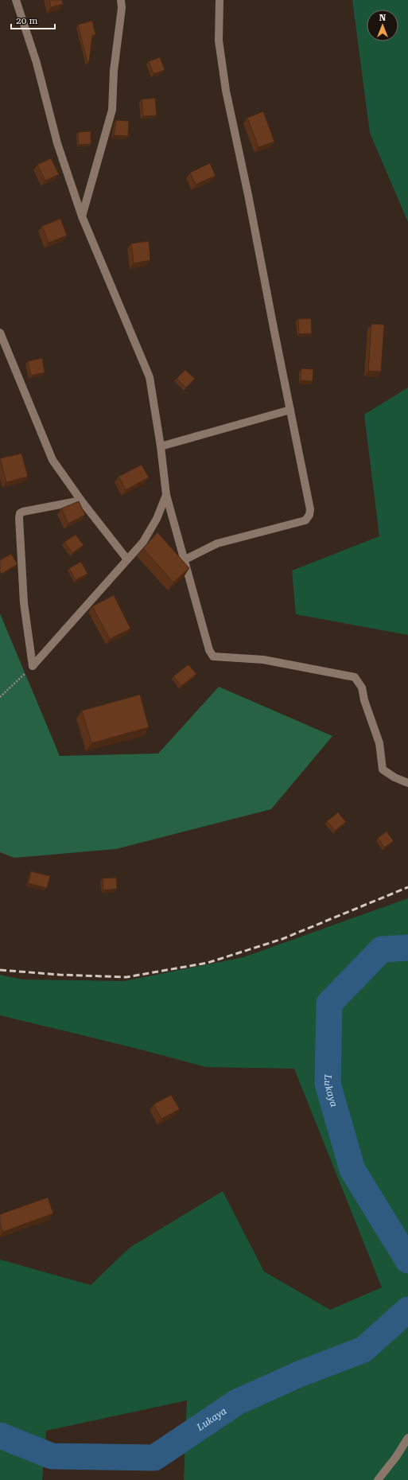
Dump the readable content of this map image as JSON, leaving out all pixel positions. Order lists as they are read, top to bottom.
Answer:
{
  "water": ["Lukaya"],
  "scale_bar": "20 m",
  "north": "top"
}
